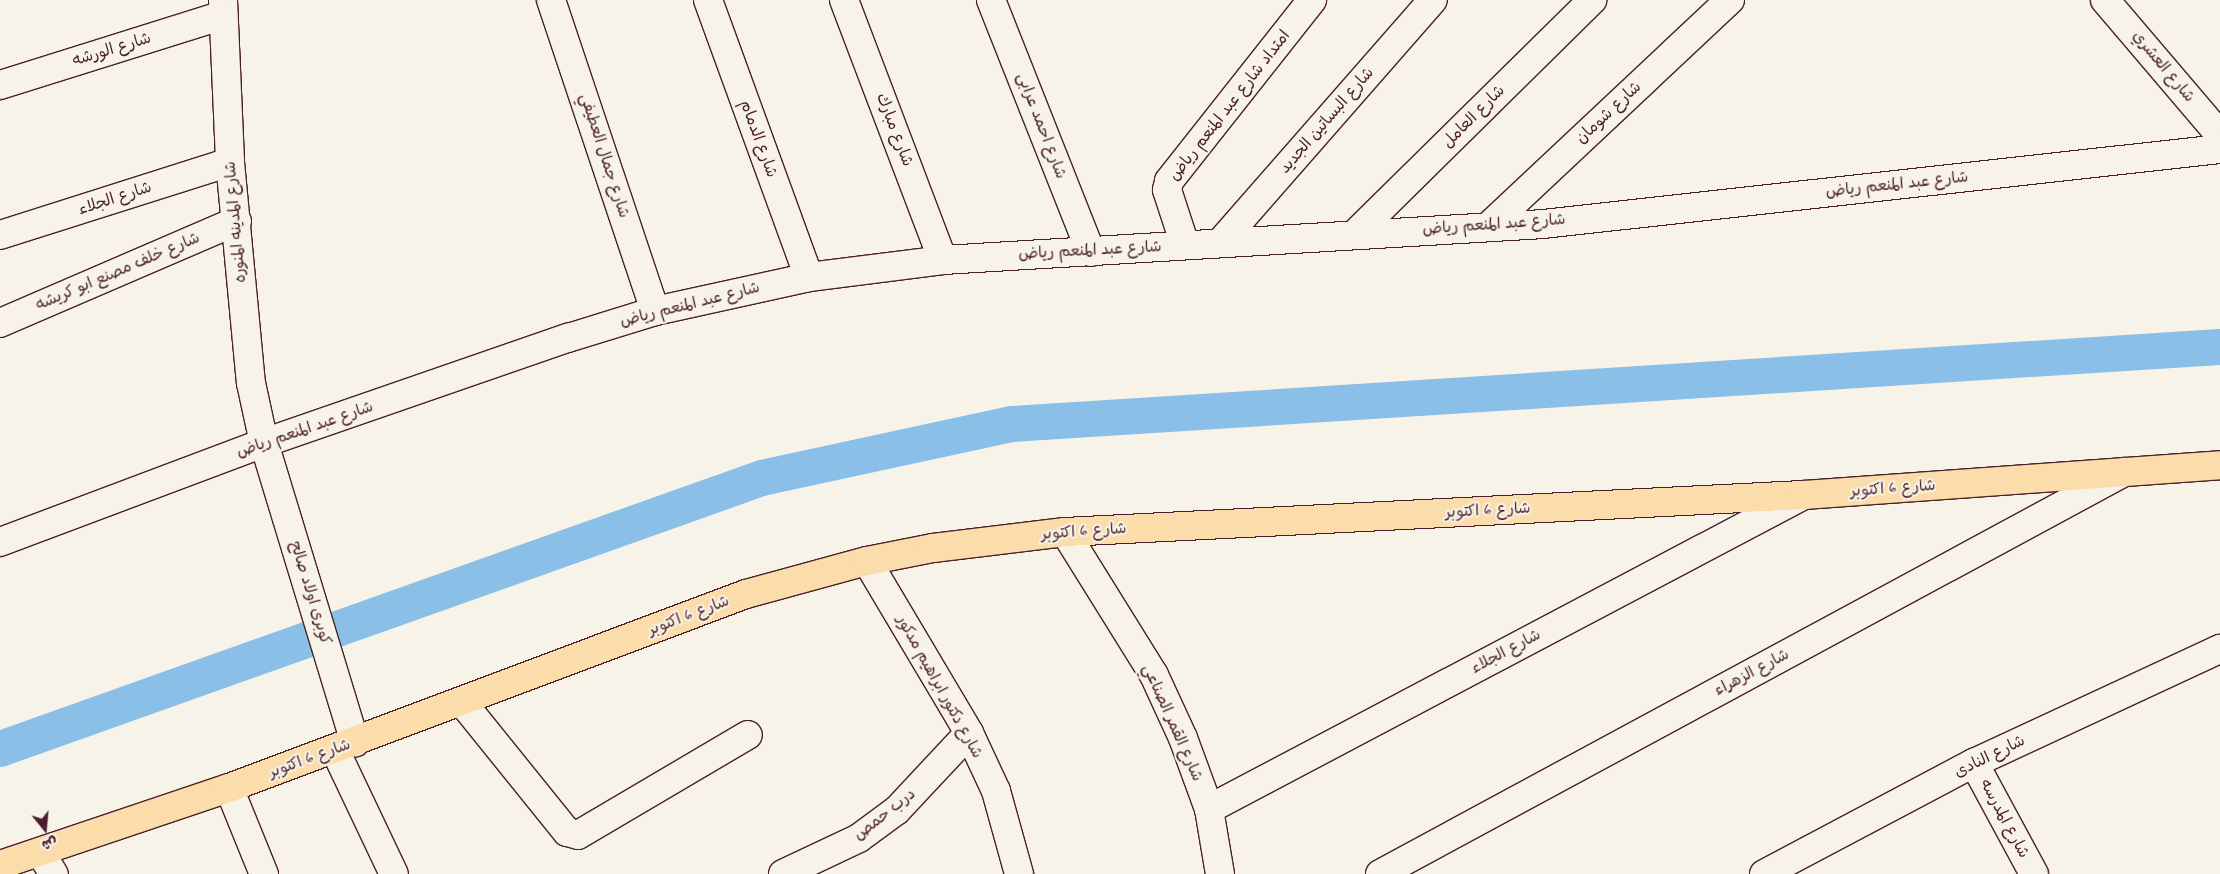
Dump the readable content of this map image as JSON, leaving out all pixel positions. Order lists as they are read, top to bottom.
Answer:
{
  "streets": {
    "main road": ["شارع 6 اكتوبر"],
    "street": [
      "شارع الورشه",
      "شارع العشري",
      "امتداد شارع عبد المنعم رياض",
      "شارع شومان",
      "شارع العامل",
      "شارع البساتين الجديد",
      "شارع احمد عرابى",
      "شارع مبارك",
      "شارع الدمام",
      "شارع جمال العطيفي",
      "شارع عبد المنعم رياض",
      "شارع الجلاء",
      "شارع المدينه المنوره",
      "شارع خلف مصنع ابو كريشه",
      "كوبرى اولاد صالح",
      "شارع الزهراء",
      "شارع دكتور ابراهيم مدكور",
      "شارع القمر الصناعي",
      "شارع النادى",
      "درب حمص",
      "شارع المدرسه"
    ]
  },
  "crossings": [
    ["شارع الورشه", "شارع المدينه المنوره"],
    ["امتداد شارع عبد المنعم رياض", "شارع عبد المنعم رياض"],
    ["شارع شومان", "شارع عبد المنعم رياض"],
    ["شارع العامل", "شارع عبد المنعم رياض"],
    ["شارع البساتين الجديد", "شارع عبد المنعم رياض"],
    ["شارع احمد عرابى", "شارع عبد المنعم رياض"],
    ["شارع مبارك", "شارع عبد المنعم رياض"],
    ["شارع الدمام", "شارع عبد المنعم رياض"],
    ["شارع جمال العطيفي", "شارع عبد المنعم رياض"],
    ["شارع عبد المنعم رياض", "شارع المدينه المنوره"],
    ["شارع عبد المنعم رياض", "كوبرى اولاد صالح"],
    ["شارع الجلاء", "شارع المدينه المنوره"],
    ["شارع الجلاء", "شارع 6 اكتوبر"],
    ["شارع الجلاء", "شارع القمر الصناعي"],
    ["شارع المدينه المنوره", "شارع خلف مصنع ابو كريشه"],
    ["شارع المدينه المنوره", "كوبرى اولاد صالح"],
    ["شارع 6 اكتوبر", "كوبرى اولاد صالح"],
    ["شارع 6 اكتوبر", "شارع الزهراء"],
    ["شارع 6 اكتوبر", "شارع دكتور ابراهيم مدكور"],
    ["شارع 6 اكتوبر", "شارع القمر الصناعي"],
    ["شارع دكتور ابراهيم مدكور", "درب حمص"],
    ["شارع النادى", "شارع المدرسه"]
  ],
  "north": "bottom"
}
